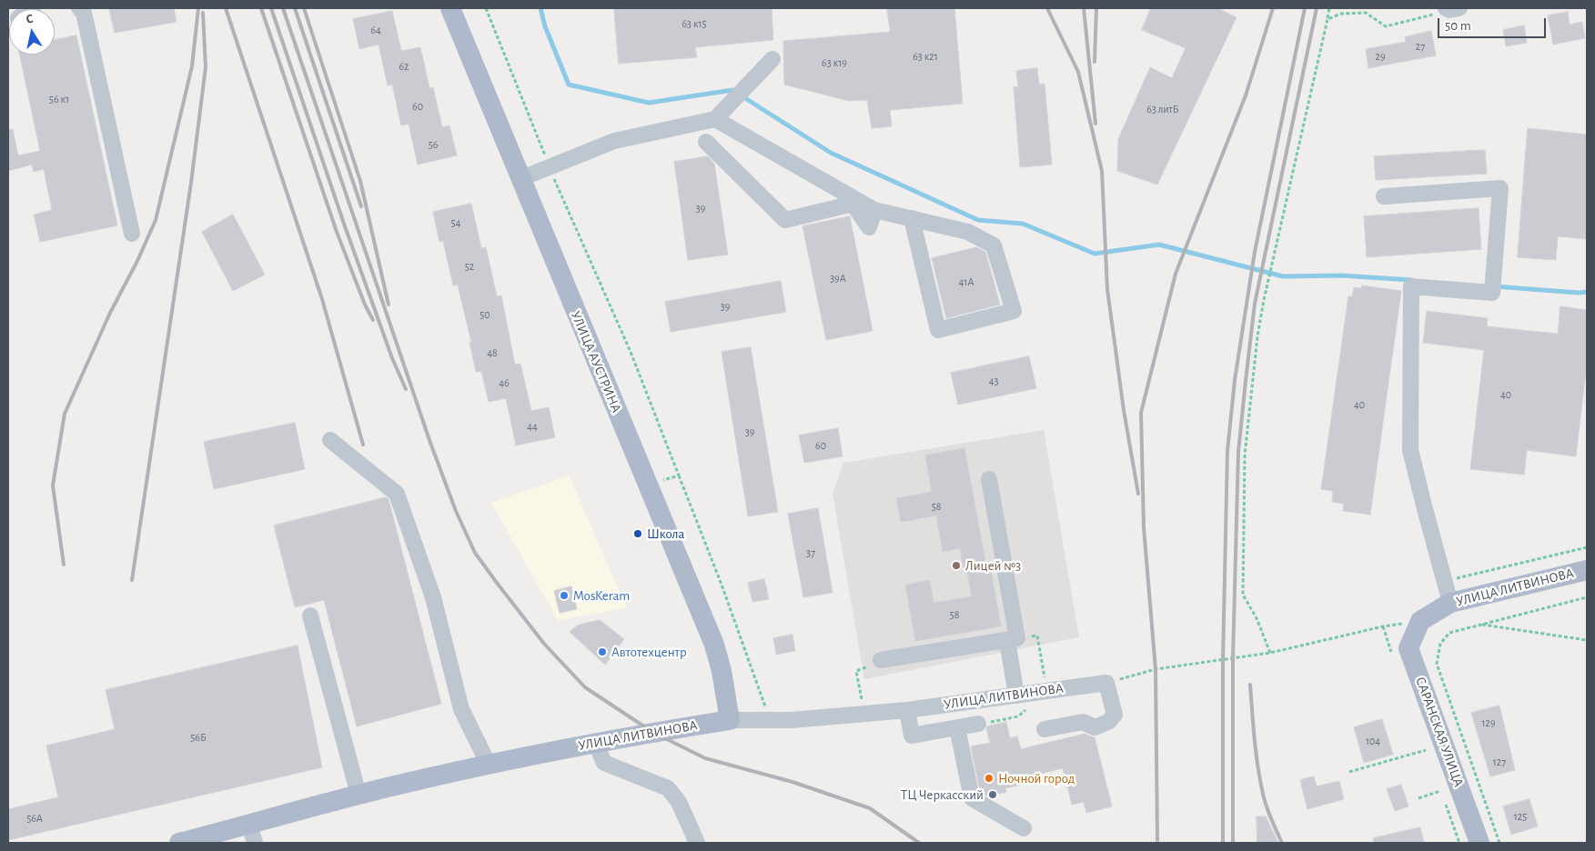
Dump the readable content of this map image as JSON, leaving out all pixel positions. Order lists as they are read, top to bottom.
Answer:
{
  "streets": {
    "main road": ["УЛИЦА АУСТРИНА", "УЛИЦА ЛИТВИНОВА", "САРАНСКАЯ УЛИЦА"]
  },
  "crossings": [
    ["УЛИЦА АУСТРИНА", "УЛИЦА ЛИТВИНОВА"],
    ["УЛИЦА ЛИТВИНОВА", "САРАНСКАЯ УЛИЦА"]
  ],
  "places": [
    "Школа",
    "Лицей №3",
    "MosKeram",
    "Автотехцентр",
    "Ночной город",
    "ТЦ Черкасский"
  ],
  "house_numbers": [
    "63 к15",
    "64",
    "27",
    "63 к21",
    "29",
    "63 к19",
    "62",
    "56 к1",
    "60",
    "63 литБ",
    "56",
    "39",
    "54",
    "52",
    "39А",
    "41А",
    "39",
    "50",
    "48",
    "43",
    "46",
    "40",
    "40",
    "44",
    "39",
    "60",
    "58",
    "37",
    "58",
    "129",
    "56Б",
    "104",
    "127",
    "125",
    "56А"
  ],
  "scale_bar": "50 m",
  "north": "top"
}
